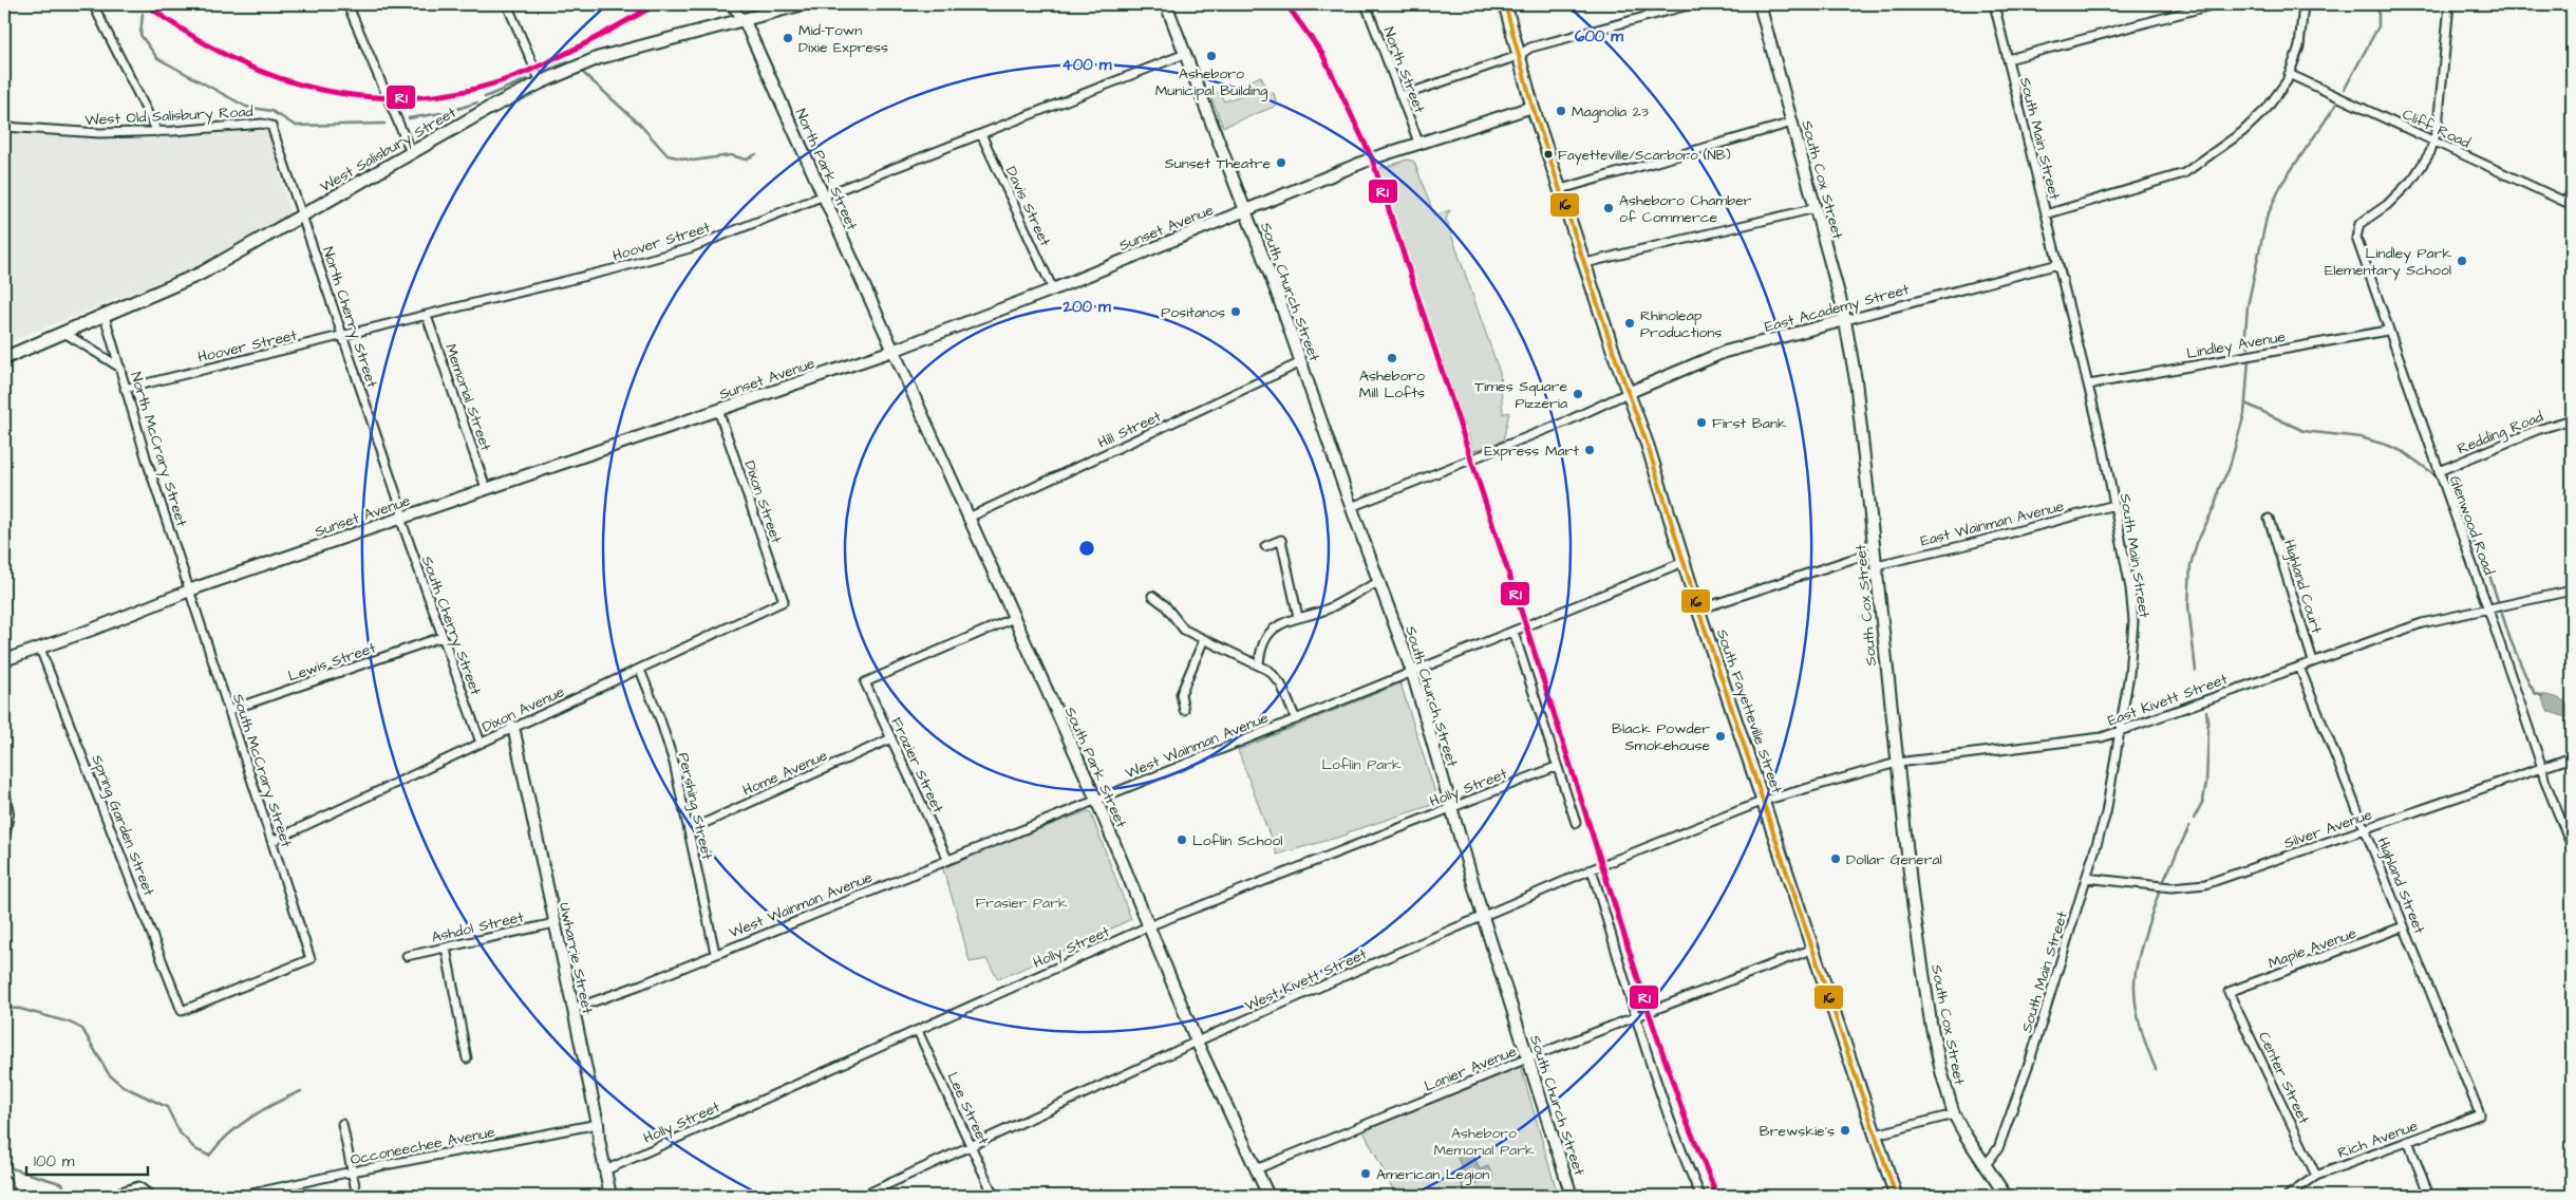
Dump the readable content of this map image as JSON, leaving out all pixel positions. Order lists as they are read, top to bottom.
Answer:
{
  "streets": {
    "main road": [
      "West Salisbury Street",
      "North Park Street",
      "South Cox Street",
      "Sunset Avenue",
      "South Church Street",
      "East Academy Street",
      "South Fayetteville Street",
      "South Park Street",
      "Uwharrie Street"
    ],
    "street": [
      "North Street",
      "West Old Salisbury Road",
      "Cliff Road",
      "South Main Street",
      "Davis Street",
      "Hoover Street",
      "North Cherry Street",
      "Lindley Avenue",
      "Memorial Street",
      "Hill Street",
      "Redding Road",
      "North McCrary Street",
      "Dixon Street",
      "East Wainman Avenue",
      "Glenwood Road",
      "Highland Court",
      "South Cherry Street",
      "Lewis Street",
      "East Kivett Street",
      "Dixon Avenue",
      "West Wainman Avenue",
      "Frazier Street",
      "South McCrary Street",
      "Home Avenue",
      "Holly Street",
      "Pershing Street",
      "Spring Garden Street",
      "Silver Avenue",
      "Highland Street",
      "Ashdol Street",
      "Maple Avenue",
      "West Kivett Street",
      "Lanier Avenue",
      "Center Street",
      "Lee Street",
      "Rich Avenue",
      "Occoneechee Avenue"
    ]
  },
  "crossings": [
    ["North Street", "Sunset Avenue"],
    ["West Old Salisbury Road", "North Cherry Street"],
    ["Cliff Road", "Glenwood Road"],
    ["South Main Street", "South Cox Street"],
    ["South Main Street", "East Academy Street"],
    ["South Main Street", "Lindley Avenue"],
    ["South Main Street", "East Wainman Avenue"],
    ["South Main Street", "East Kivett Street"],
    ["South Main Street", "Silver Avenue"],
    ["West Salisbury Street", "North Park Street"],
    ["West Salisbury Street", "North Cherry Street"],
    ["West Salisbury Street", "North McCrary Street"],
    ["North Park Street", "Sunset Avenue"],
    ["North Park Street", "Hoover Street"],
    ["North Park Street", "South Park Street"],
    ["South Cox Street", "East Academy Street"],
    ["South Cox Street", "East Wainman Avenue"],
    ["South Cox Street", "East Kivett Street"],
    ["Davis Street", "Sunset Avenue"],
    ["Davis Street", "Hoover Street"],
    ["Sunset Avenue", "South Church Street"],
    ["Sunset Avenue", "North Cherry Street"],
    ["Sunset Avenue", "Memorial Street"],
    ["Sunset Avenue", "North McCrary Street"],
    ["Sunset Avenue", "Dixon Street"],
    ["Sunset Avenue", "South Cherry Street"],
    ["Sunset Avenue", "South Fayetteville Street"],
    ["Sunset Avenue", "South Park Street"],
    ["Sunset Avenue", "South McCrary Street"],
    ["Sunset Avenue", "Spring Garden Street"],
    ["Hoover Street", "South Church Street"],
    ["Hoover Street", "North Cherry Street"],
    ["Hoover Street", "Memorial Street"],
    ["Hoover Street", "North McCrary Street"],
    ["South Church Street", "Hill Street"],
    ["South Church Street", "West Wainman Avenue"],
    ["South Church Street", "Holly Street"],
    ["South Church Street", "West Kivett Street"],
    ["South Church Street", "Lanier Avenue"],
    ["East Academy Street", "South Fayetteville Street"],
    ["North Cherry Street", "South Cherry Street"],
    ["Lindley Avenue", "Glenwood Road"],
    ["Hill Street", "South Park Street"],
    ["Redding Road", "Glenwood Road"],
    ["North McCrary Street", "South McCrary Street"],
    ["Dixon Street", "Dixon Avenue"],
    ["Glenwood Road", "East Kivett Street"],
    ["Glenwood Road", "Silver Avenue"],
    ["Highland Court", "East Kivett Street"],
    ["South Cherry Street", "Lewis Street"],
    ["South Cherry Street", "Dixon Avenue"],
    ["Lewis Street", "South McCrary Street"],
    ["East Kivett Street", "South Fayetteville Street"],
    ["East Kivett Street", "Highland Street"],
    ["East Kivett Street", "West Kivett Street"],
    ["Dixon Avenue", "South McCrary Street"],
    ["Dixon Avenue", "Pershing Street"],
    ["Dixon Avenue", "Uwharrie Street"],
    ["South Fayetteville Street", "West Wainman Avenue"],
    ["South Fayetteville Street", "West Kivett Street"],
    ["South Fayetteville Street", "Lanier Avenue"],
    ["West Wainman Avenue", "Frazier Street"],
    ["West Wainman Avenue", "South Park Street"],
    ["West Wainman Avenue", "Pershing Street"],
    ["West Wainman Avenue", "Uwharrie Street"],
    ["Frazier Street", "South Park Street"],
    ["Frazier Street", "Home Avenue"],
    ["South Park Street", "Holly Street"],
    ["South Park Street", "West Kivett Street"],
    ["South Park Street", "Lanier Avenue"],
    ["South McCrary Street", "Spring Garden Street"],
    ["Home Avenue", "Pershing Street"],
    ["Holly Street", "Uwharrie Street"],
    ["Holly Street", "Lee Street"],
    ["Silver Avenue", "Highland Street"],
    ["Highland Street", "Maple Avenue"],
    ["Highland Street", "Rich Avenue"],
    ["Ashdol Street", "Uwharrie Street"],
    ["Maple Avenue", "Center Street"],
    ["Uwharrie Street", "Occoneechee Avenue"],
    ["West Kivett Street", "Lee Street"],
    ["Center Street", "Rich Avenue"]
  ],
  "parks": ["Loflin Park", "Frasier Park", "Asheboro Memorial Park"],
  "places": [
    "Mid-Town Dixie Express",
    "Asheboro Municipal Building",
    "Magnolia 23",
    "Fayetteville/Scarboro (NB)",
    "Sunset Theatre",
    "Asheboro Chamber of Commerce",
    "Lindley Park Elementary School",
    "Positanos",
    "Rhinoleap Productions",
    "Asheboro Mill Lofts",
    "Times Square Pizzeria",
    "First Bank",
    "Express Mart",
    "Black Powder Smokehouse",
    "Loflin School",
    "Dollar General",
    "Brewskie's",
    "American Legion"
  ],
  "lines": ["transit line R1", "transit line 16"],
  "scale_bar": "100 m",
  "rings": ["600 m", "400 m", "200 m"]
}
